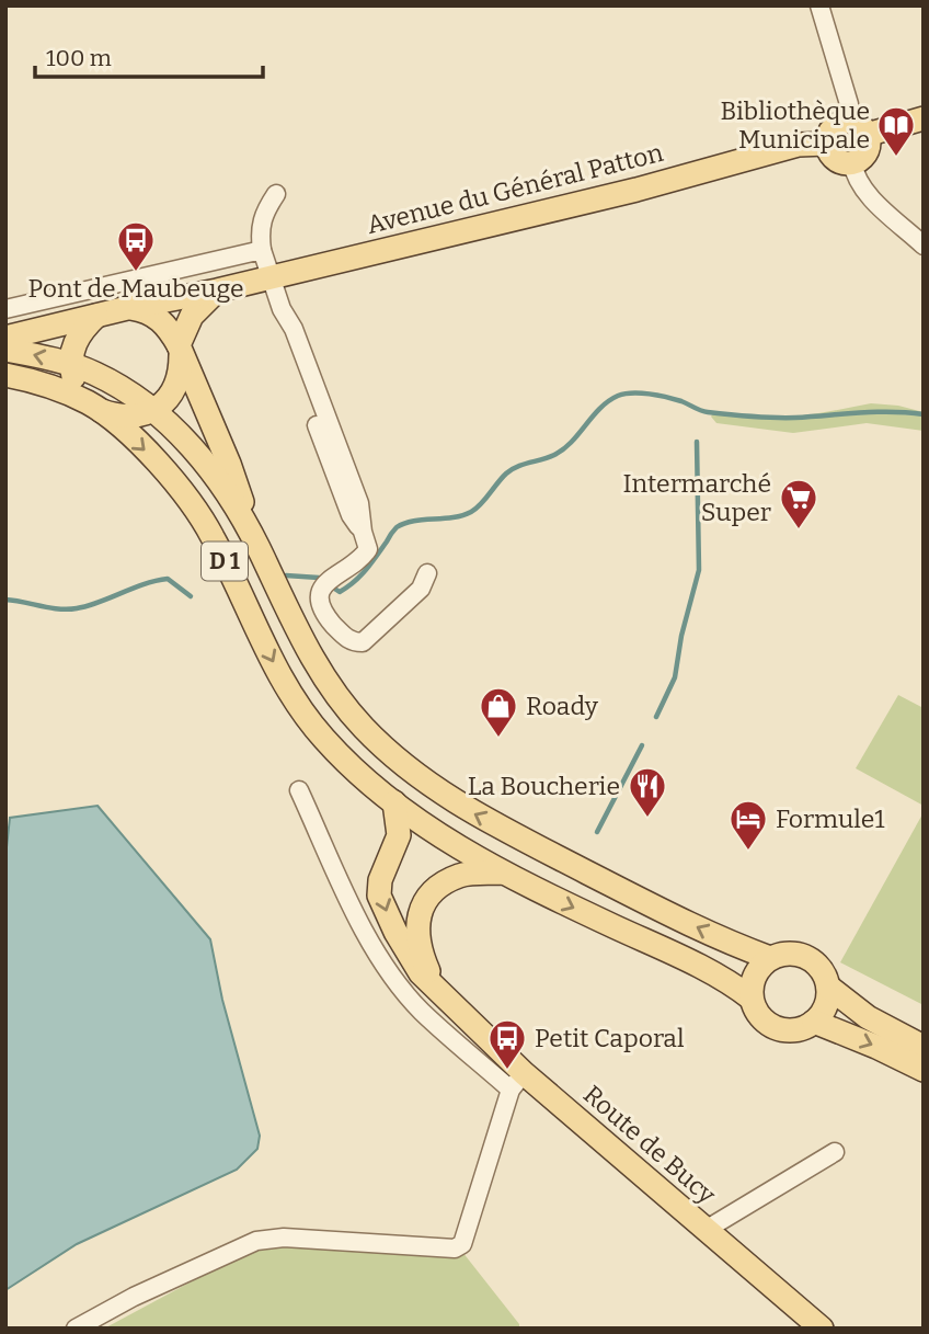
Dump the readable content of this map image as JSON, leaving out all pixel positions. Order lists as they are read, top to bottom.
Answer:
{
  "streets": {
    "main road": ["Avenue du Général Patton", "D 1", "Route de Bucy"]
  },
  "crossings": [
    ["Avenue du Général Patton", "D 1"],
    ["D 1", "Route de Bucy"]
  ],
  "places": {
    "library": ["Bibliothèque Municipale"],
    "bus stop": ["Pont de Maubeuge", "Petit Caporal"],
    "supermarket": ["Intermarché Super"],
    "shop": ["Roady"],
    "restaurant": ["La Boucherie"],
    "hotel": ["Formule1"]
  },
  "scale_bar": "100 m"
}
